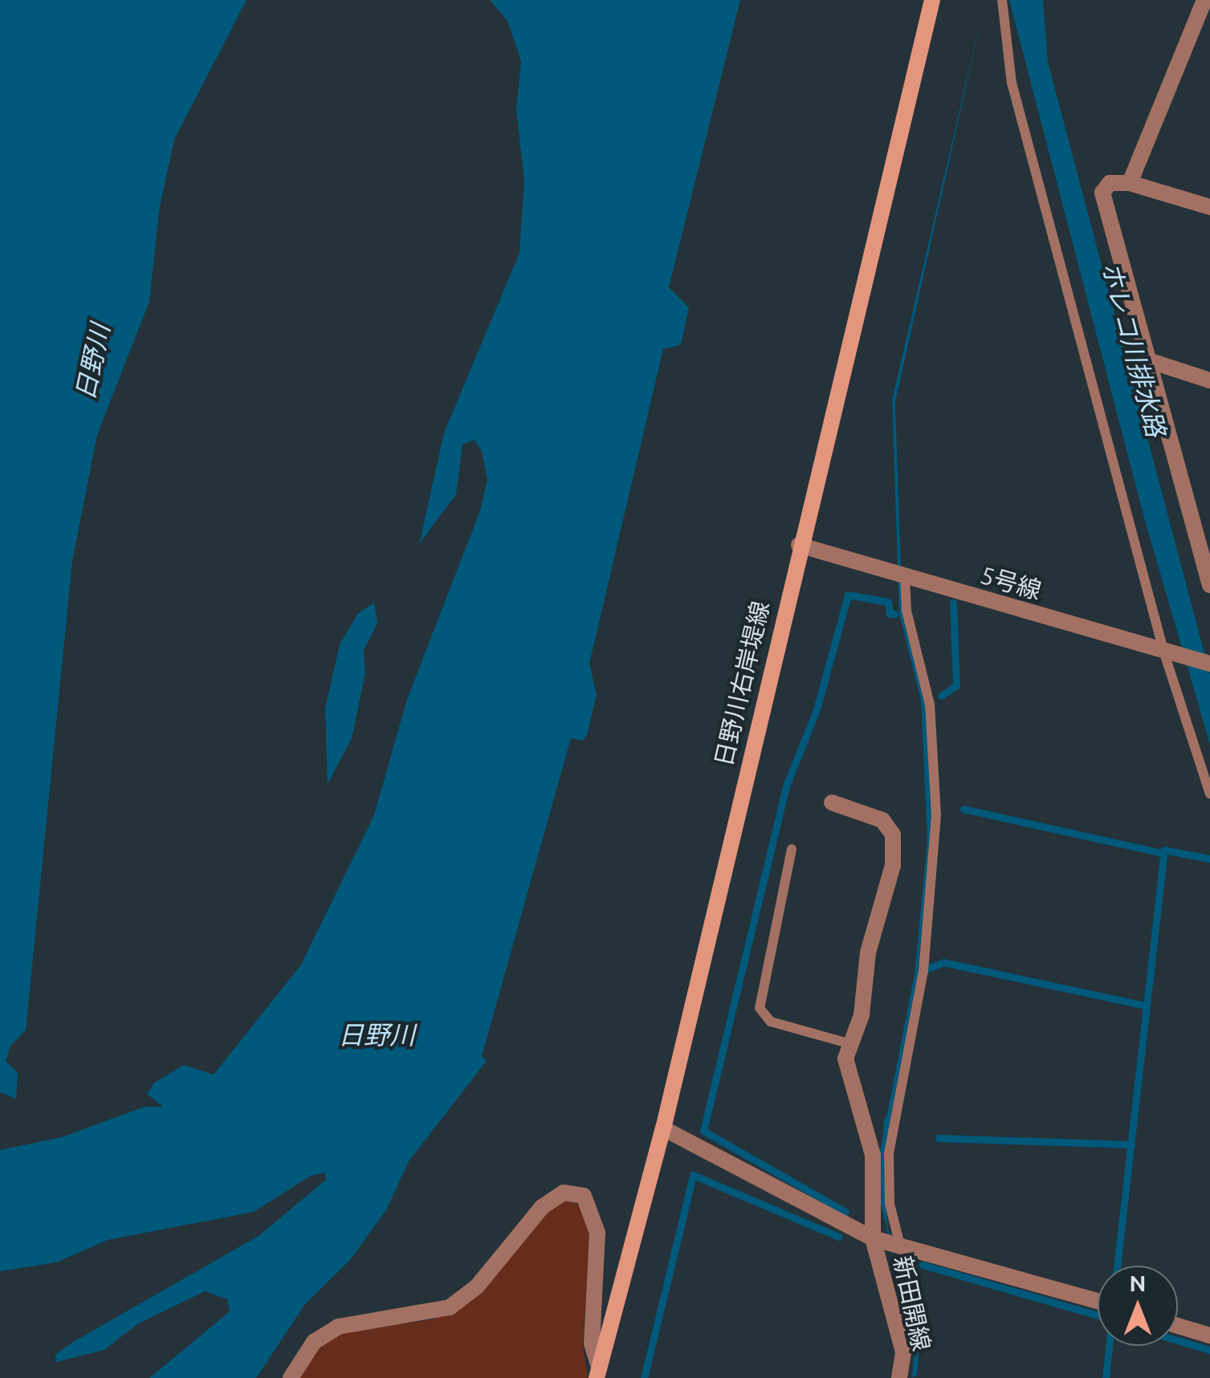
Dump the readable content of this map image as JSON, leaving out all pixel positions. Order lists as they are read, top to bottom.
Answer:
{
  "streets": {
    "street": ["5号線", "日野川右岸堤線", "新田開線"]
  },
  "crossings": [
    ["5号線", "日野川右岸堤線"]
  ],
  "water": ["ホレコ川排水路", "日野川"],
  "north": "top"
}
